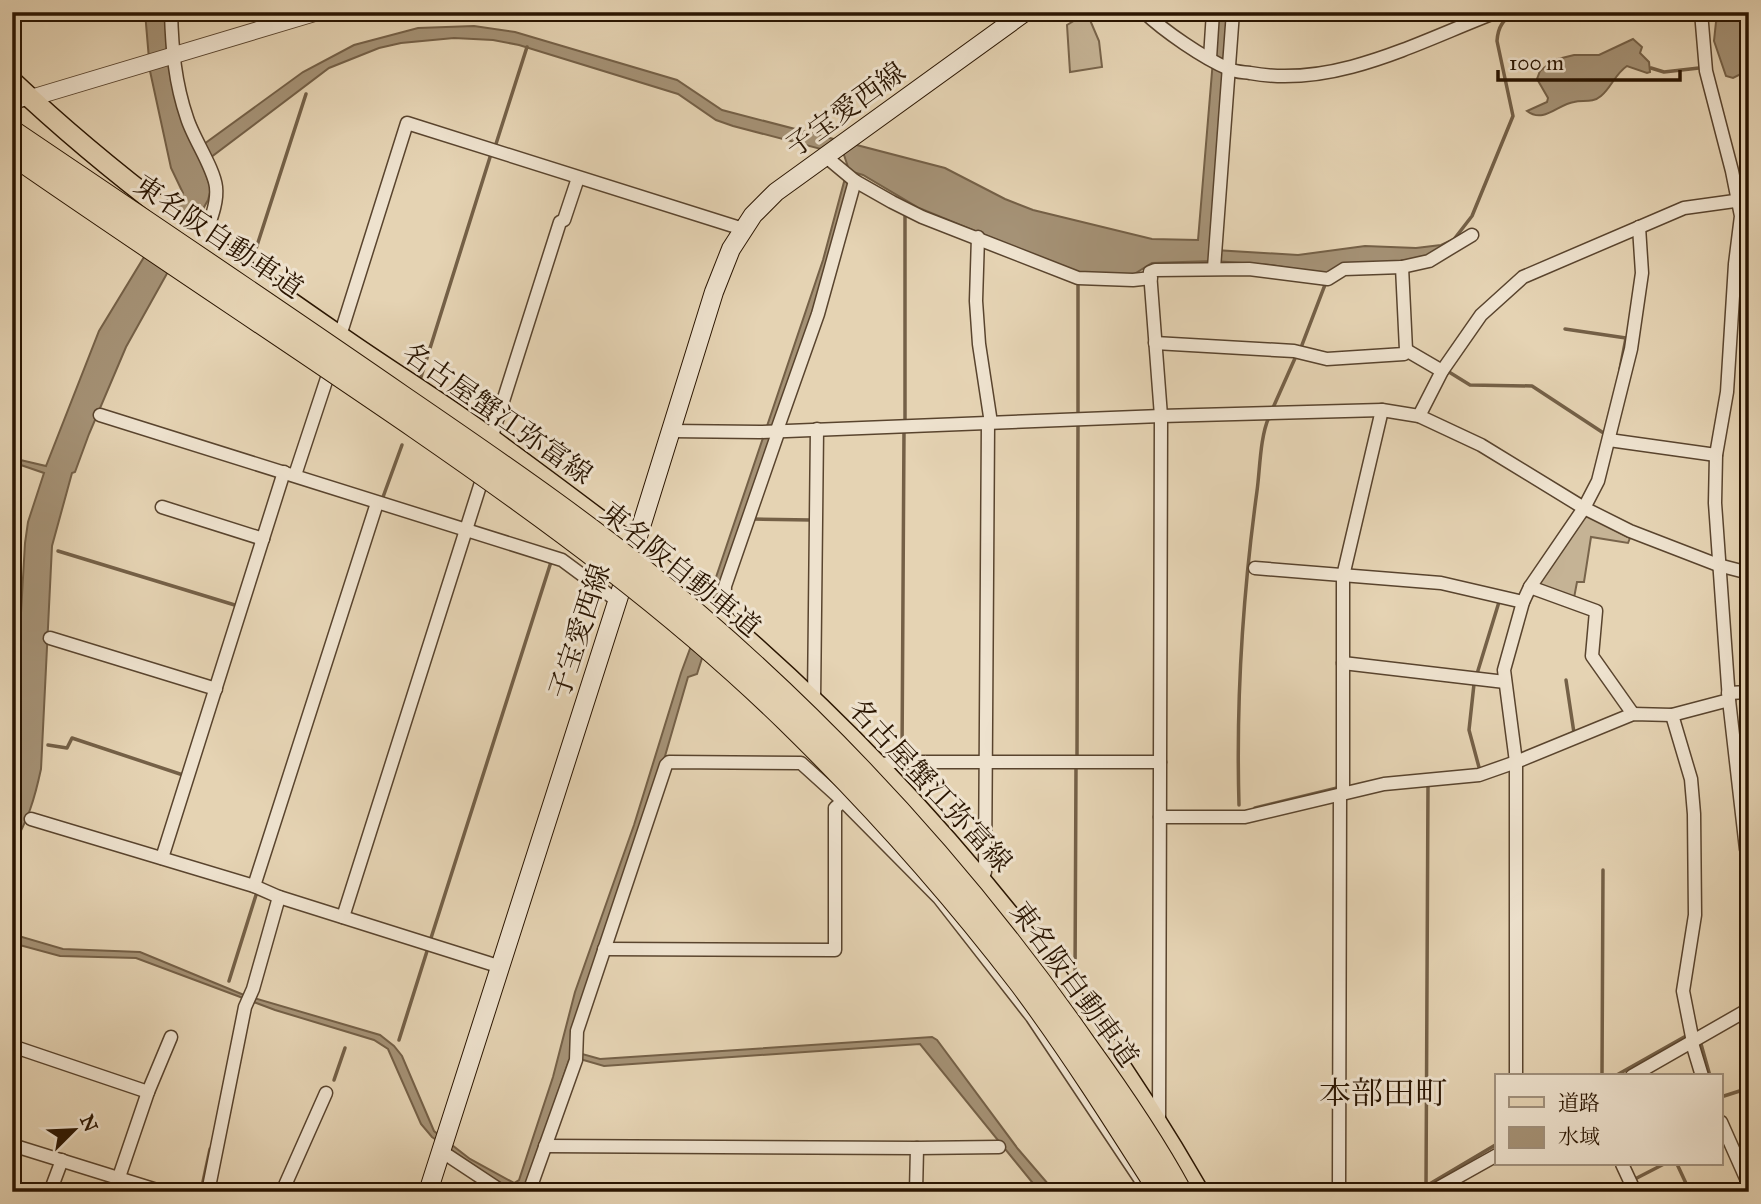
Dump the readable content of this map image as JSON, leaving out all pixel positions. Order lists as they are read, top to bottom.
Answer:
{
  "streets": {
    "highway": ["東名阪自動車道"],
    "main road": ["子宝愛西線", "名古屋蟹江弥富線"]
  },
  "crossings": [
    ["子宝愛西線", "名古屋蟹江弥富線"]
  ],
  "districts": ["本部田町"],
  "legend": ["道路", "水域"],
  "scale_bar": "100 m",
  "north": "top right"
}
